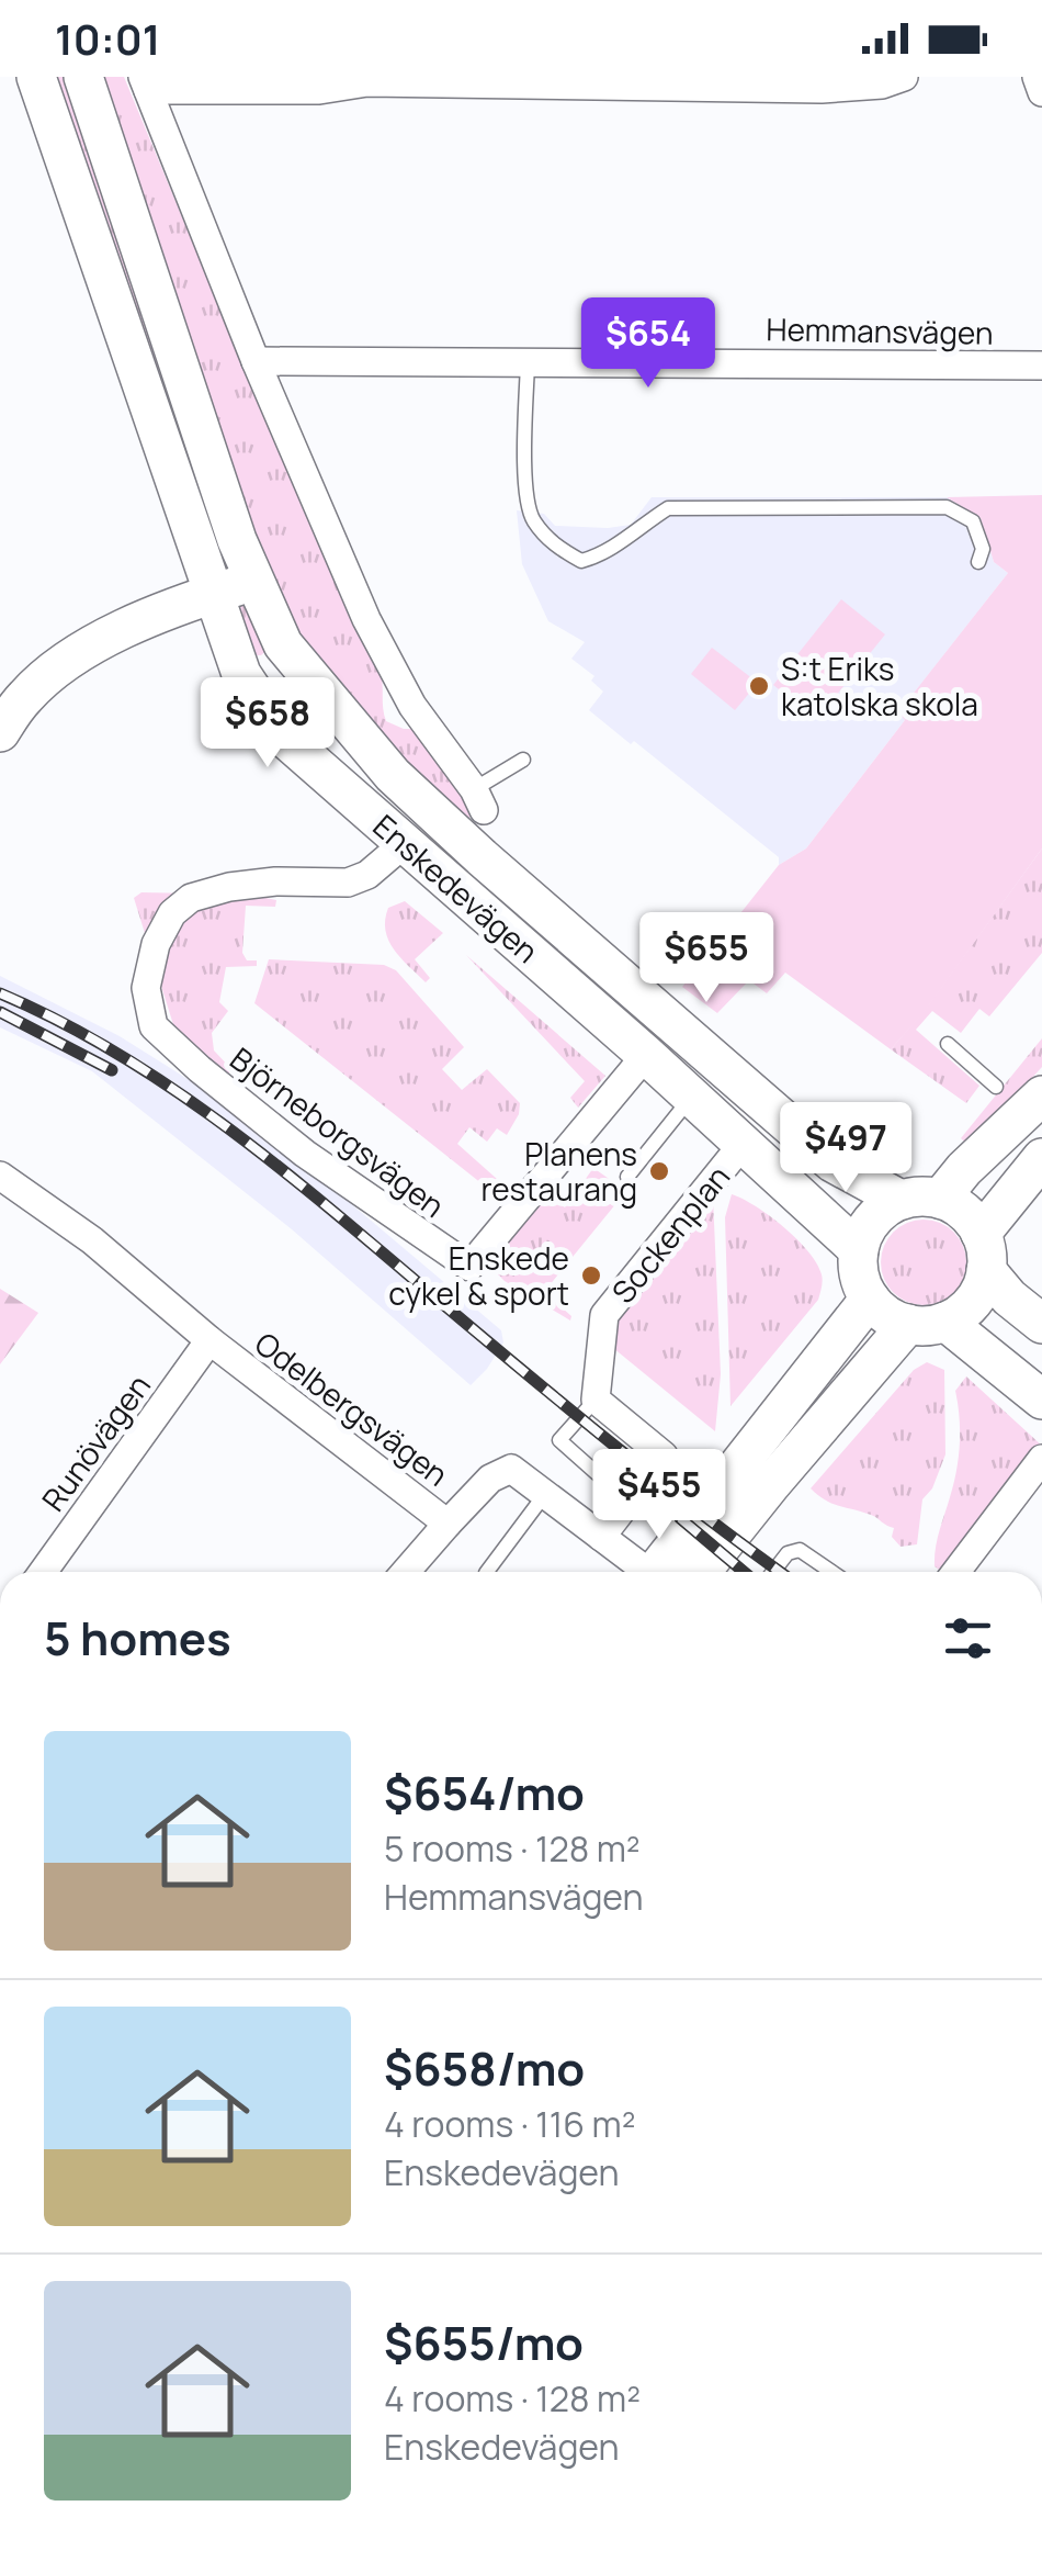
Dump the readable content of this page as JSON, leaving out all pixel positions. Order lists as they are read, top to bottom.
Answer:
{
  "streets": {
    "main road": ["Enskedevägen"],
    "street": [
      "Hemmansvägen",
      "Björneborgsvägen",
      "Sockenplan",
      "Odelbergsvägen",
      "Runövägen"
    ]
  },
  "crossings": [
    ["Enskedevägen", "Björneborgsvägen"],
    ["Enskedevägen", "Sockenplan"],
    ["Odelbergsvägen", "Runövägen"]
  ],
  "places": ["S:t Eriks katolska skola", "Planens restaurang", "Enskede cykel & sport"],
  "page": {
    "status": "10:01",
    "price": [
      "$654",
      "$658",
      "$655",
      "$497",
      "$455"
    ],
    "heading": "5 homes",
    "list": [
      {
        "name": "$654/mo",
        "note": "5 rooms · 128 m² · Hemmansvägen"
      },
      {
        "name": "$658/mo",
        "note": "4 rooms · 116 m² · Enskedevägen"
      },
      {
        "name": "$655/mo",
        "note": "4 rooms · 128 m² · Enskedevägen"
      }
    ]
  }
}
